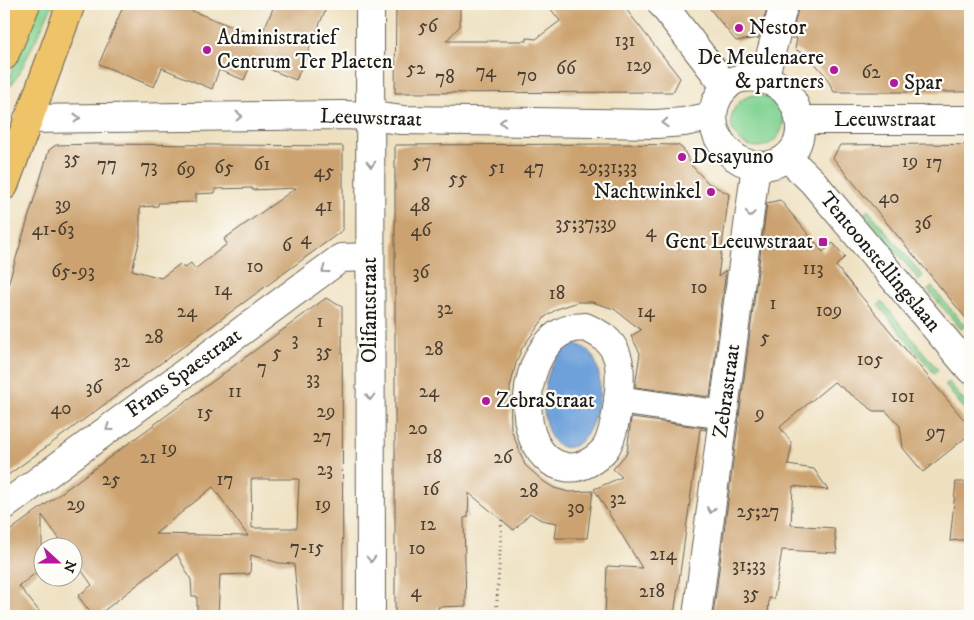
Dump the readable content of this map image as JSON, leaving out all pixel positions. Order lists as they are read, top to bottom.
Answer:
{
  "streets": {
    "street": [
      "Leeuwstraat",
      "Tentoonstellingslaan",
      "Olifantstraat",
      "Frans Spaestraat",
      "Zebrastraat"
    ]
  },
  "crossings": [
    ["Leeuwstraat", "Tentoonstellingslaan"],
    ["Leeuwstraat", "Olifantstraat"],
    ["Leeuwstraat", "Zebrastraat"],
    ["Tentoonstellingslaan", "Zebrastraat"],
    ["Olifantstraat", "Frans Spaestraat"]
  ],
  "one_way": ["Olifantstraat", "Frans Spaestraat", "Zebrastraat"],
  "places": {
    "other": [
      "Nestor",
      "Administratief Centrum Ter Plaeten",
      "De Meulenaere & partners",
      "Spar",
      "Desayuno",
      "Nachtwinkel",
      "ZebraStraat"
    ],
    "transit": ["Gent Leeuwstraat"]
  },
  "house_numbers": [
    "56",
    "131",
    "129",
    "52",
    "66",
    "74",
    "62",
    "70",
    "78",
    "35",
    "57",
    "19",
    "17",
    "77",
    "61",
    "73",
    "65",
    "51",
    "47",
    "29;31;33",
    "69",
    "45",
    "55",
    "40",
    "39",
    "41",
    "48",
    "35;37;39",
    "36",
    "41-63",
    "46",
    "4",
    "4",
    "6",
    "10",
    "113",
    "65-93",
    "36",
    "10",
    "14",
    "18",
    "1",
    "32",
    "109",
    "24",
    "14",
    "1",
    "28",
    "5",
    "3",
    "28",
    "35",
    "5",
    "105",
    "32",
    "7",
    "33",
    "36",
    "11",
    "24",
    "101",
    "40",
    "29",
    "15",
    "9",
    "20",
    "97",
    "27",
    "19",
    "21",
    "18",
    "26",
    "23",
    "25",
    "17",
    "16",
    "28",
    "32",
    "29",
    "19",
    "30",
    "25;27",
    "12",
    "7-15",
    "10",
    "214",
    "31;33",
    "4",
    "218",
    "35"
  ],
  "north": "right"
}
